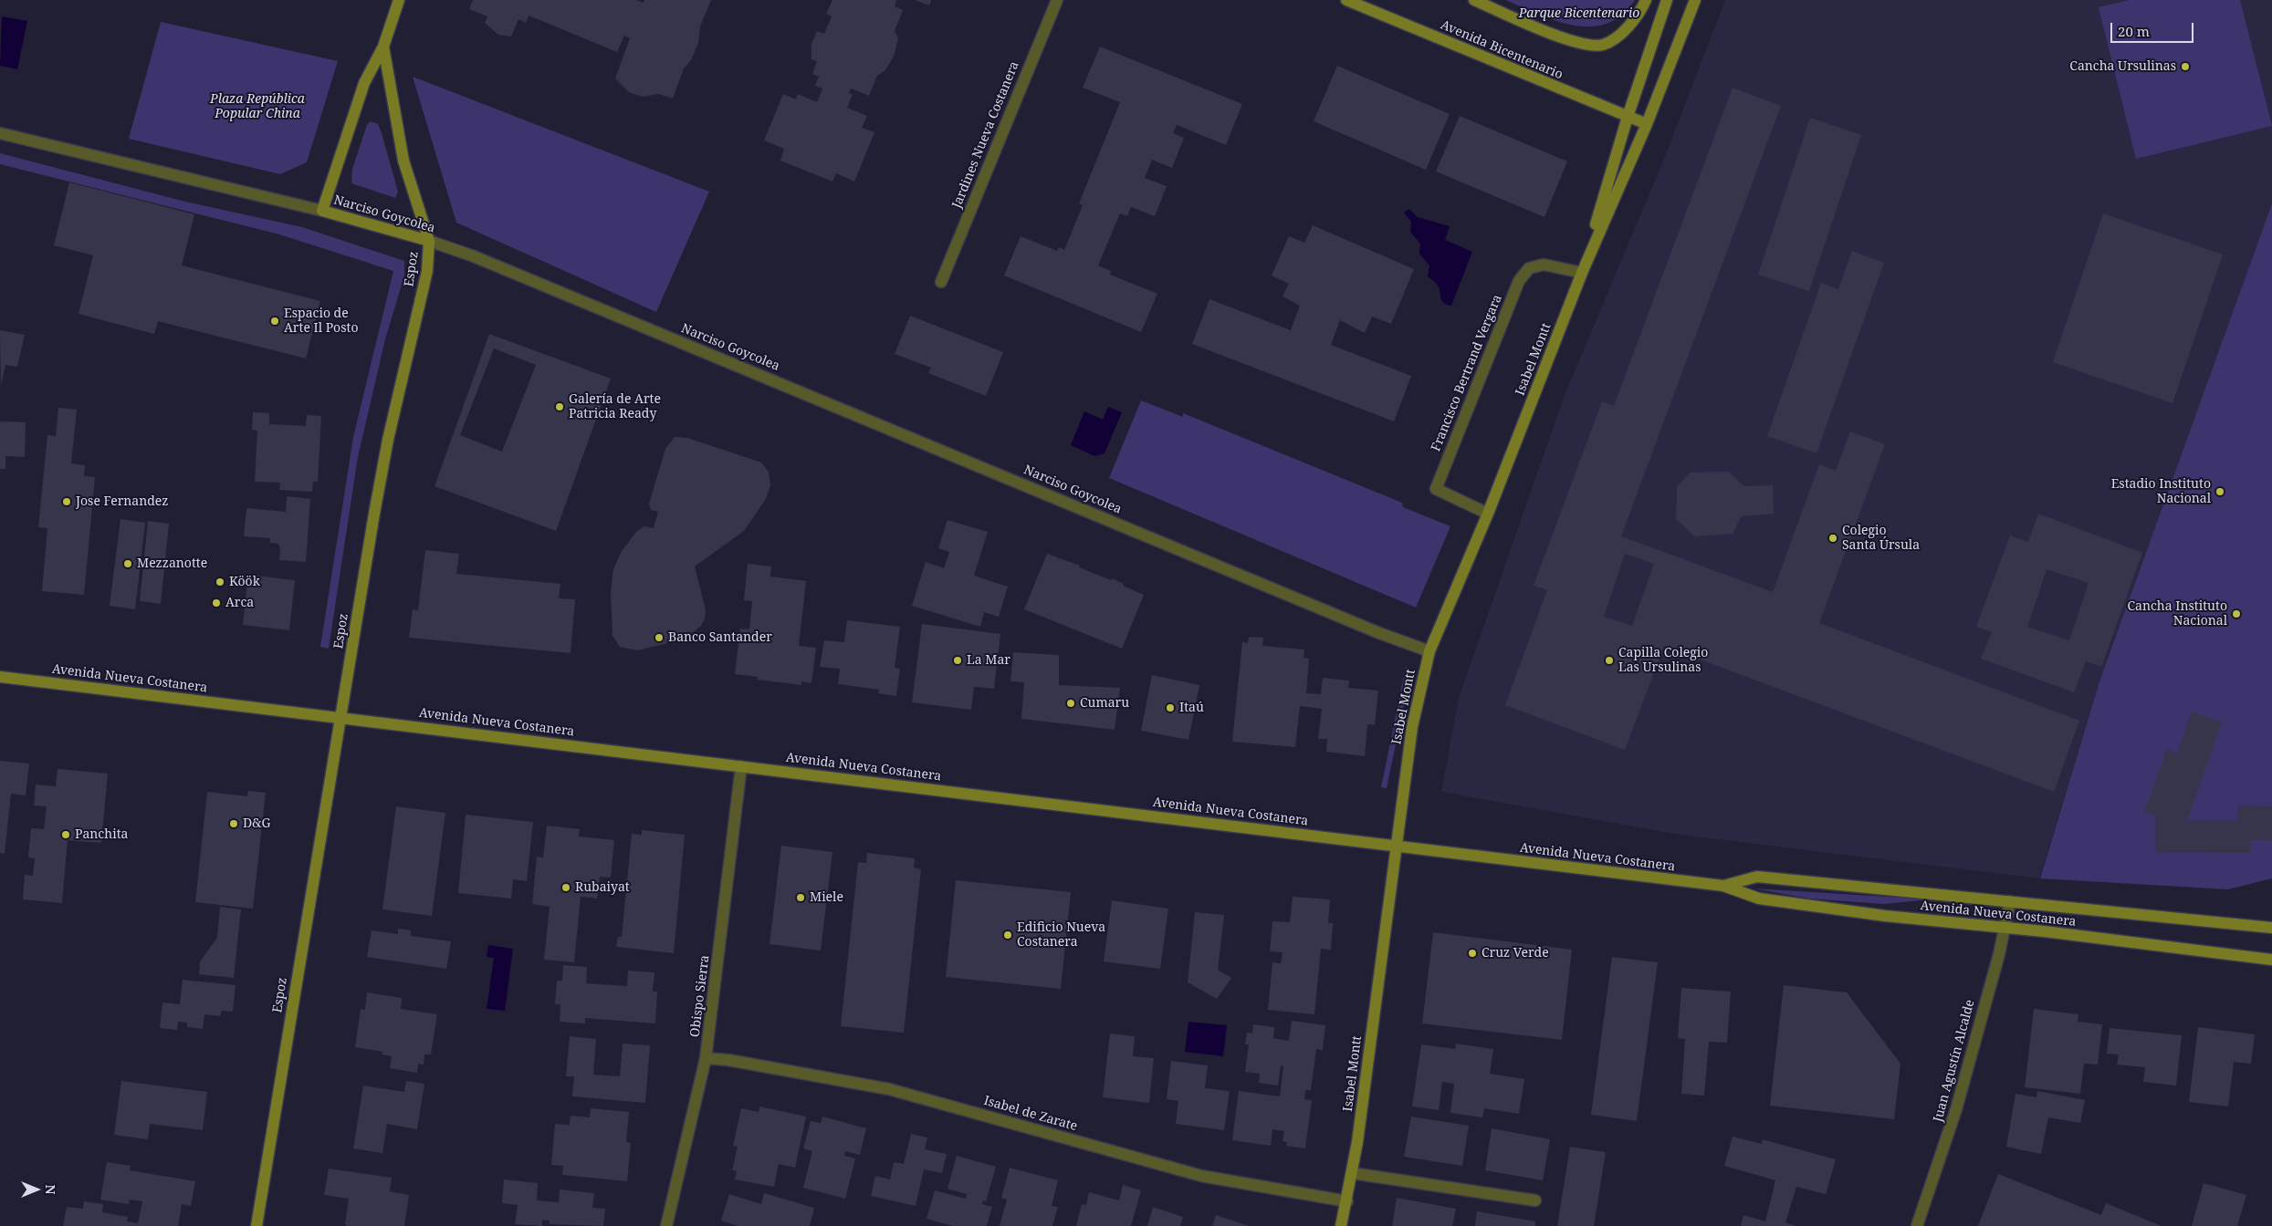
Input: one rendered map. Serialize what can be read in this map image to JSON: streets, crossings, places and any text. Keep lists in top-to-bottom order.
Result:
{
  "streets": {
    "main road": [
      "Avenida Bicentenario",
      "Narciso Goycolea",
      "Espoz",
      "Isabel Montt",
      "Avenida Nueva Costanera"
    ],
    "street": [
      "Jardines Nueva Costanera",
      "Francisco Bertrand Vergara",
      "Obispo Sierra",
      "Juan Agustín Alcalde",
      "Isabel de Zarate"
    ]
  },
  "crossings": [
    ["Avenida Bicentenario", "Isabel Montt"],
    ["Narciso Goycolea", "Espoz"],
    ["Narciso Goycolea", "Isabel Montt"],
    ["Espoz", "Avenida Nueva Costanera"],
    ["Isabel Montt", "Francisco Bertrand Vergara"],
    ["Isabel Montt", "Avenida Nueva Costanera"],
    ["Isabel Montt", "Isabel de Zarate"],
    ["Avenida Nueva Costanera", "Obispo Sierra"],
    ["Avenida Nueva Costanera", "Juan Agustín Alcalde"],
    ["Obispo Sierra", "Isabel de Zarate"]
  ],
  "parks": ["Parque Bicentenario", "Plaza República Popular China"],
  "places": [
    "Cancha Ursulinas",
    "Espacio de Arte Il Posto",
    "Galería de Arte Patricia Ready",
    "Estadio Instituto Nacional",
    "Jose Fernandez",
    "Colegio Santa Úrsula",
    "Mezzanotte",
    "Köök",
    "Arca",
    "Cancha Instituto Nacional",
    "Banco Santander",
    "La Mar",
    "Capilla Colegio Las Ursulinas",
    "Cumaru",
    "Itaú",
    "D&G",
    "Panchita",
    "Rubaiyat",
    "Miele",
    "Edificio Nueva Costanera",
    "Cruz Verde"
  ],
  "scale_bar": "20 m",
  "north": "right"
}
